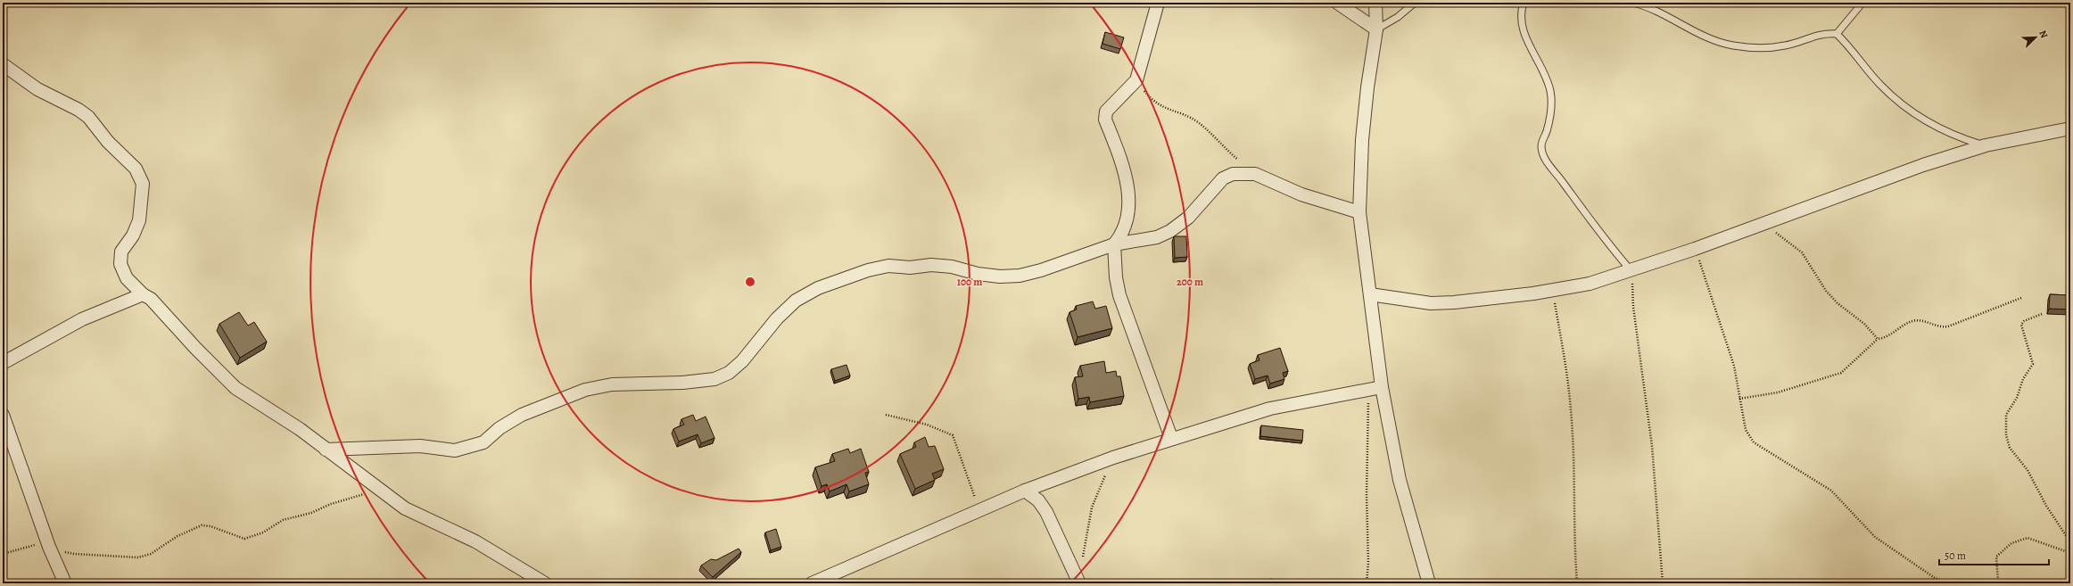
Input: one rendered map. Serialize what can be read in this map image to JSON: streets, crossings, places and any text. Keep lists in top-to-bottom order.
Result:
{
  "scale_bar": "50 m",
  "north": "top right",
  "rings": ["100 m", "200 m"]
}
